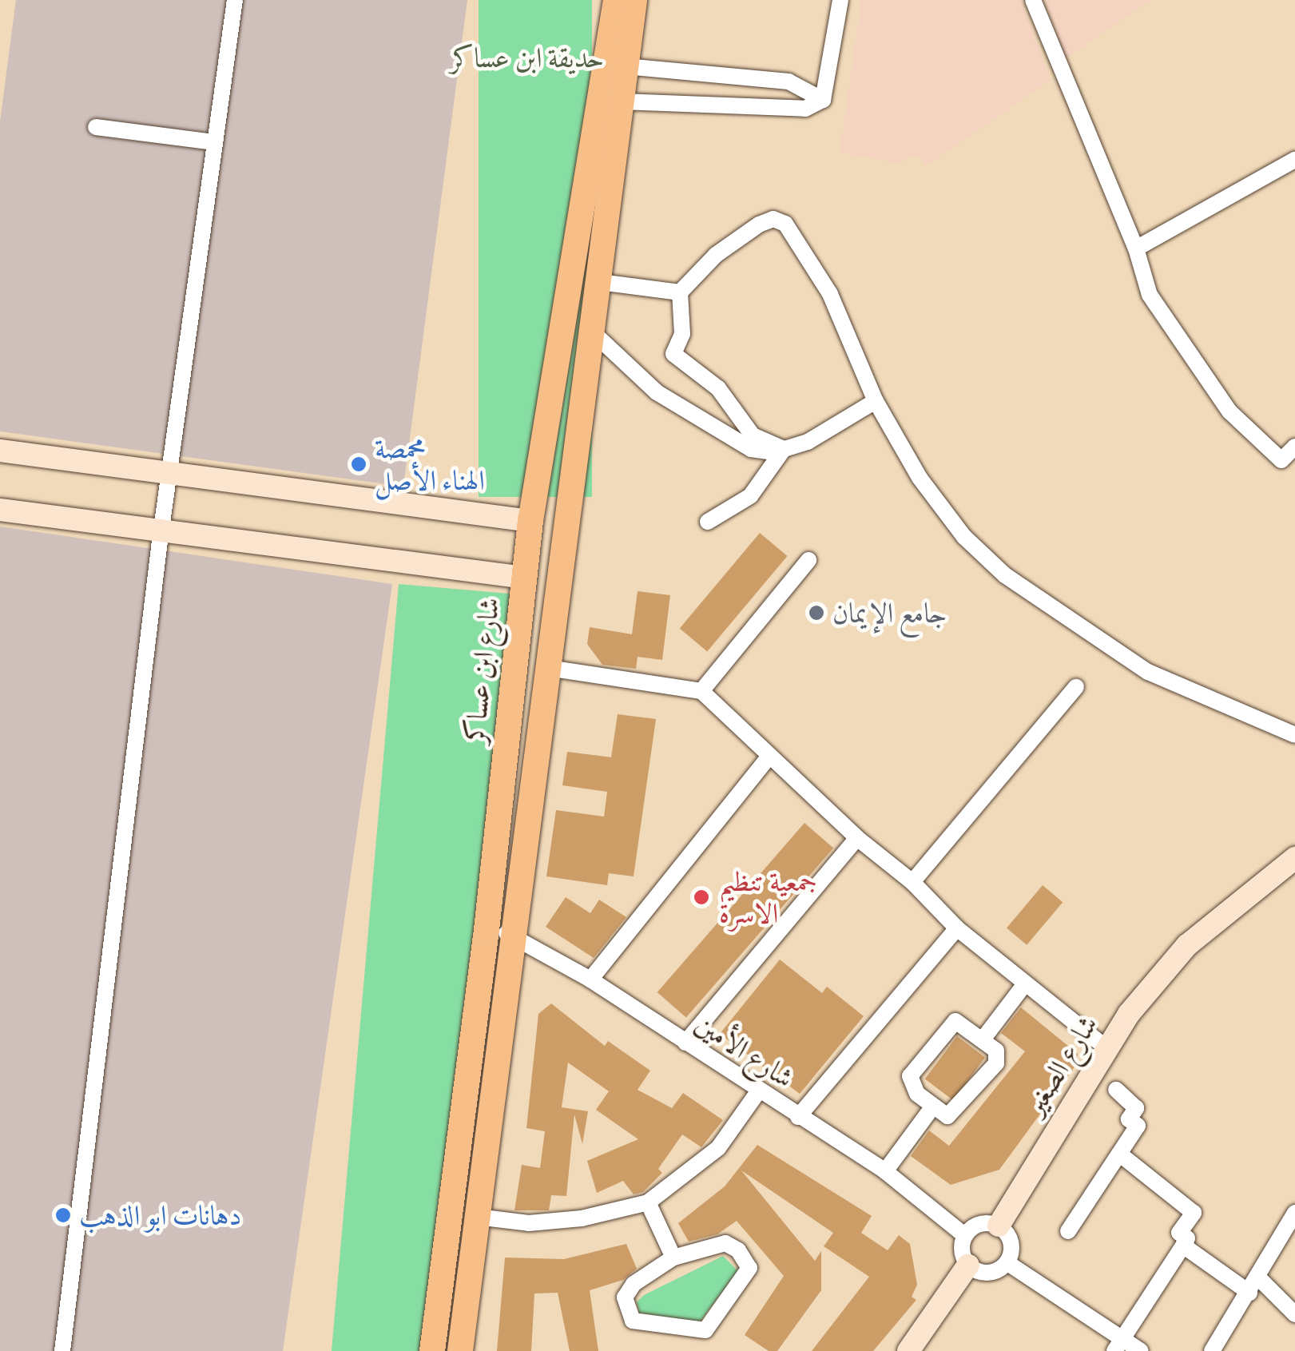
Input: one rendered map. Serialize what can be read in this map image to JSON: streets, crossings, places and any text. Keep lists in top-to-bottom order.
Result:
{
  "streets": {
    "main road": ["شارع ابن عساكر", "شارع الصغير"],
    "street": ["شارع الأمين"]
  },
  "crossings": [
    ["شارع ابن عساكر", "شارع الأمين"],
    ["شارع الأمين", "شارع الصغير"]
  ],
  "parks": ["حديقة ابن عساكر"],
  "places": [
    "محمصة الهناء الأصل",
    "جامع الإيمان",
    "جمعية تنظيم الاسرة",
    "دهانات ابو الذهب"
  ]
}
